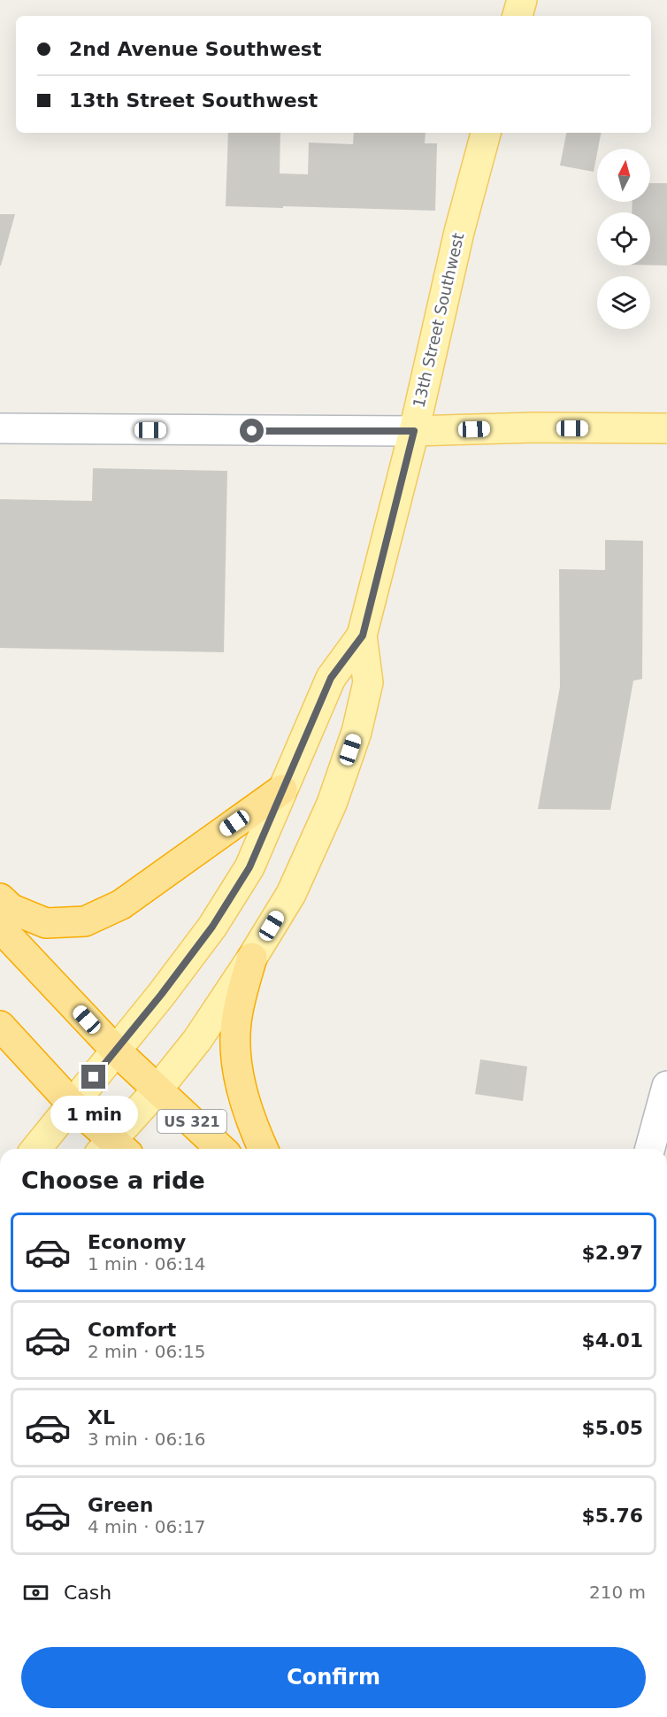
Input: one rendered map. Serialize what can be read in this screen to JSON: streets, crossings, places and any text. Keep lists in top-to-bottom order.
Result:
{
  "streets": {
    "highway": ["US 321"],
    "main road": ["13th Street Southwest"]
  },
  "crossings": [
    ["13th Street Southwest", "US 321"]
  ],
  "north": "top",
  "page": {
    "banner": ["2nd Avenue Southwest", "13th Street Southwest"],
    "bubble": "1 min",
    "heading": "Choose a ride",
    "list": [
      {
        "name": "Economy",
        "note": "1 min · 06:14",
        "value": "$2.97"
      },
      {
        "name": "Comfort",
        "note": "2 min · 06:15",
        "value": "$4.01"
      },
      {
        "name": "XL",
        "note": "3 min · 06:16",
        "value": "$5.05"
      },
      {
        "name": "Green",
        "note": "4 min · 06:17",
        "value": "$5.76"
      }
    ],
    "pay": ["Cash", "210 m"],
    "buttons": "Confirm"
  }
}
